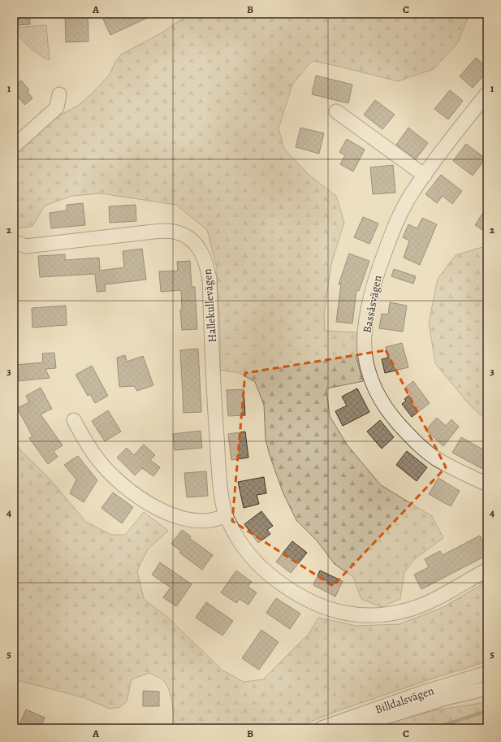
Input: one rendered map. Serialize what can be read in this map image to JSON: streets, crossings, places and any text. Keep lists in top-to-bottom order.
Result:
{
  "streets": {
    "street": ["Bassåsvägen", "Hallekullevägen", "Billdalsvägen"]
  },
  "grid": {
    "columns": ["A", "B", "C"],
    "rows": [
      "1",
      "2",
      "3",
      "4",
      "5"
    ]
  }
}
